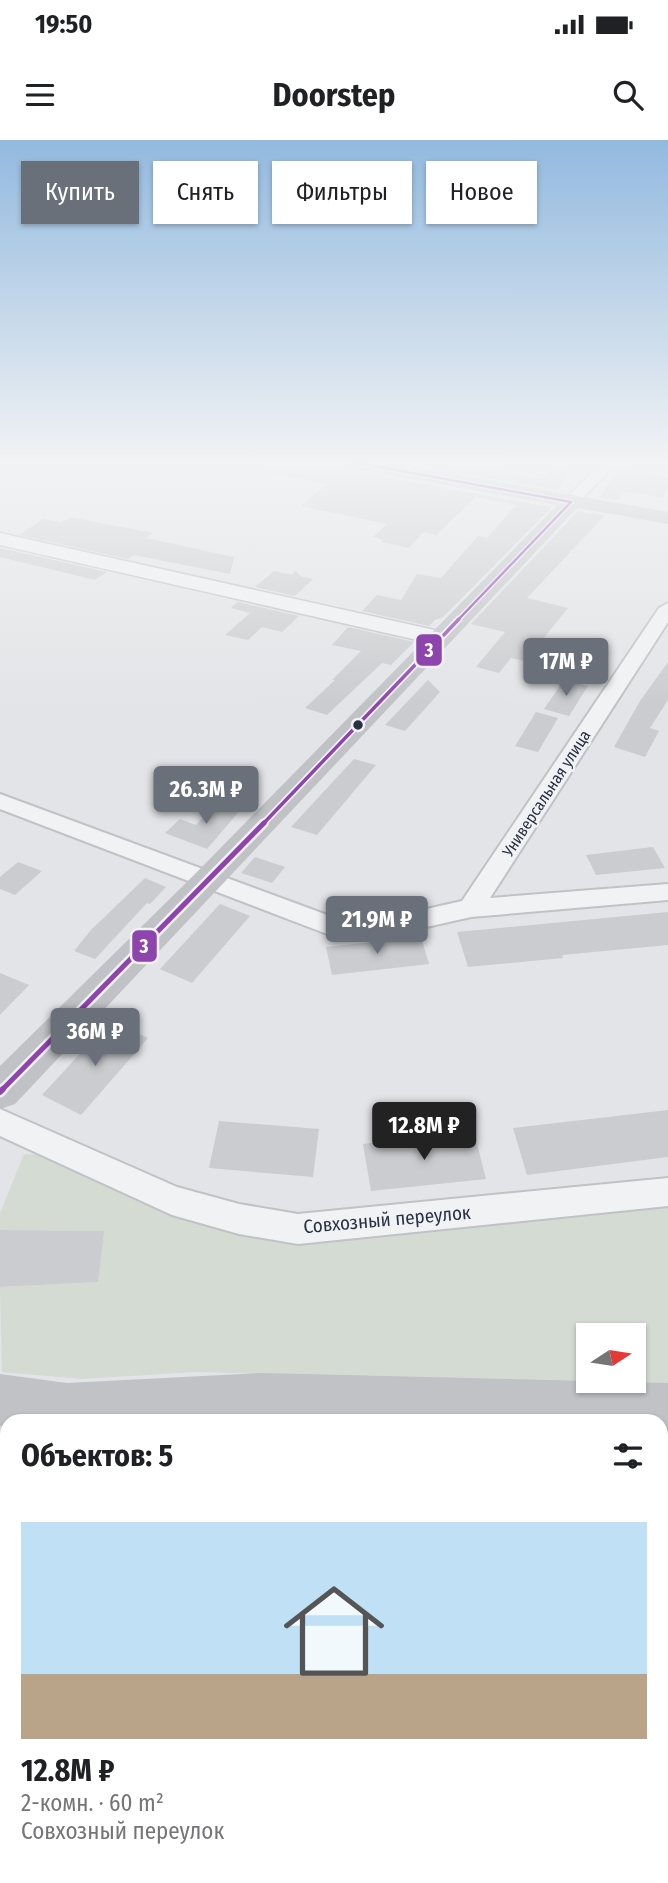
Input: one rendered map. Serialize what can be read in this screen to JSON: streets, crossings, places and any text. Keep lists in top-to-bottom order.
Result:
{
  "streets": {
    "street": ["Универсальная улица", "Совхозный переулок"]
  },
  "lines": ["transit line 3"],
  "north": "right",
  "page": {
    "status": "19:50",
    "header": "Doorstep",
    "chip": [
      "Купить",
      "Снять",
      "Фильтры",
      "Новое"
    ],
    "price": [
      "17M ₽",
      "26.3M ₽",
      "21.9M ₽",
      "36M ₽",
      "12.8M ₽"
    ],
    "heading": "Объектов: 5",
    "list": [
      {
        "name": "12.8M ₽",
        "note": "2-комн. · 60 m² · Совхозный переулок"
      }
    ]
  }
}
